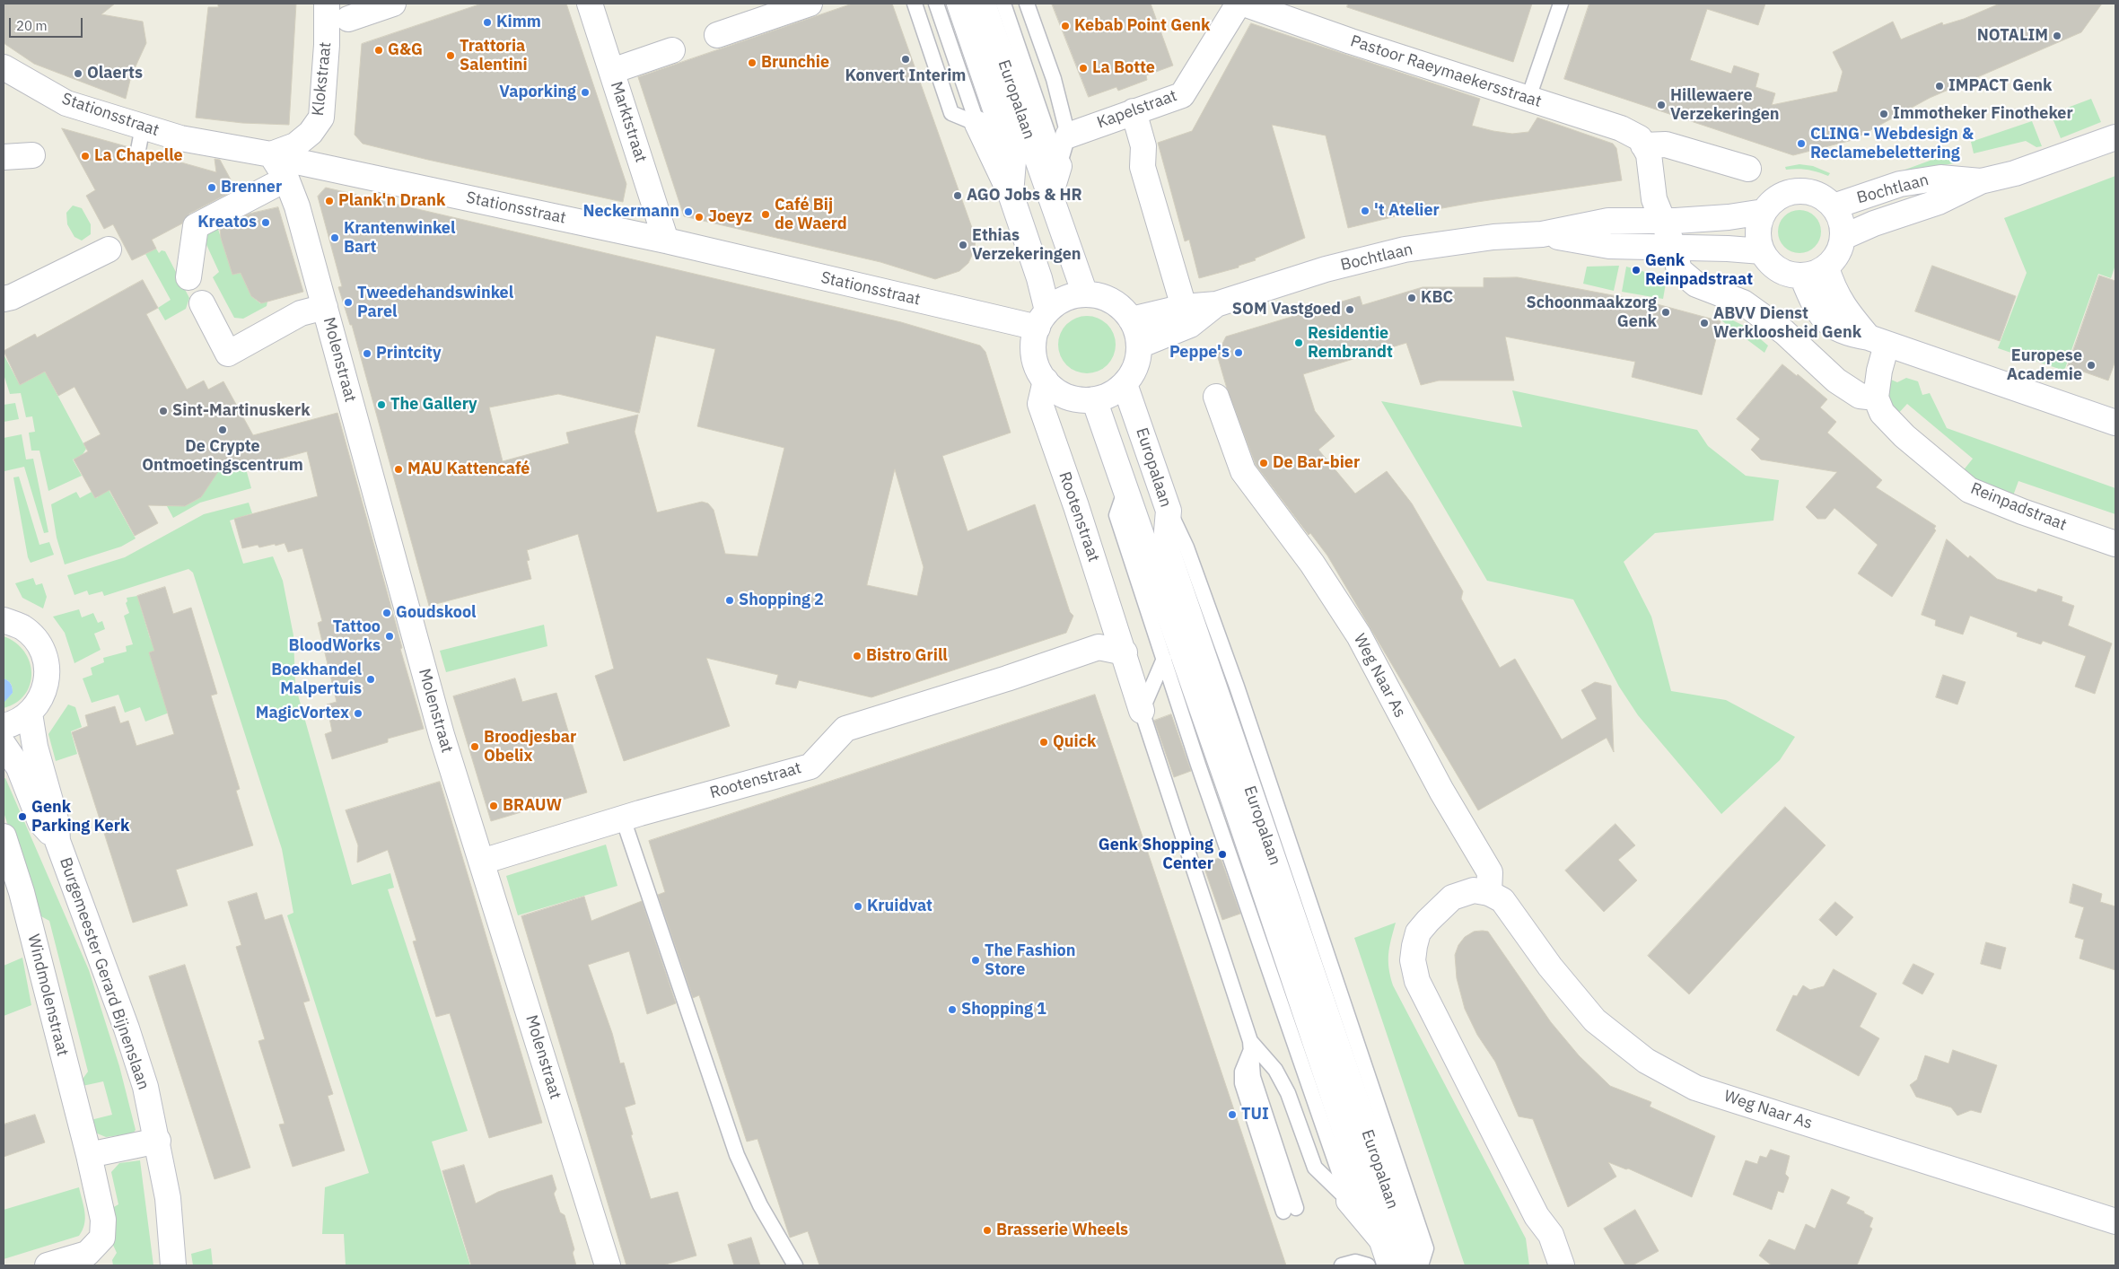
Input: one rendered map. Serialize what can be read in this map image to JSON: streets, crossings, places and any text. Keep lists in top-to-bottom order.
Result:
{
  "streets": {
    "street": [
      "Pastoor Raeymaekersstraat",
      "Klokstraat",
      "Europalaan",
      "Kapelstraat",
      "Stationsstraat",
      "Marktstraat",
      "Bochtlaan",
      "Molenstraat",
      "Reinpadstraat",
      "Rootenstraat",
      "Weg Naar As",
      "Burgemeester Gerard Bijnenslaan",
      "Windmolenstraat"
    ]
  },
  "crossings": [
    ["Klokstraat", "Stationsstraat"],
    ["Klokstraat", "Molenstraat"],
    ["Europalaan", "Stationsstraat"],
    ["Europalaan", "Bochtlaan"],
    ["Europalaan", "Rootenstraat"],
    ["Stationsstraat", "Marktstraat"],
    ["Stationsstraat", "Bochtlaan"],
    ["Stationsstraat", "Molenstraat"],
    ["Stationsstraat", "Rootenstraat"],
    ["Bochtlaan", "Rootenstraat"],
    ["Molenstraat", "Rootenstraat"]
  ],
  "places": [
    "Kimm",
    "Kebab Point Genk",
    "NOTALIM",
    "G&G",
    "Trattoria Salentini",
    "Konvert Interim",
    "Brunchie",
    "La Botte",
    "Olaerts",
    "IMPACT Genk",
    "Vaporking",
    "Hillewaere Verzekeringen",
    "Immotheker Finotheker",
    "CLING - Webdesign & Reclamebelettering",
    "La Chapelle",
    "Brenner",
    "AGO Jobs & HR",
    "Plank'n Drank",
    "'t Atelier",
    "Neckermann",
    "Café Bij de Waerd",
    "Joeyz",
    "Kreatos",
    "Krantenwinkel Bart",
    "Ethias Verzekeringen",
    "Genk Reinpadstraat",
    "KBC",
    "Tweedehandswinkel Parel",
    "SOM Vastgoed",
    "Schoonmaakzorg Genk",
    "ABVV Dienst Werkloosheid Genk",
    "Residentie Rembrandt",
    "Peppe's",
    "Printcity",
    "Europese Academie",
    "The Gallery",
    "Sint-Martinuskerk",
    "De Crypte Ontmoetingscentrum",
    "De Bar-bier",
    "MAU Kattencafé",
    "Shopping 2",
    "Goudskool",
    "Tattoo BloodWorks",
    "Bistro Grill",
    "Boekhandel Malpertuis",
    "MagicVortex",
    "Quick",
    "Broodjesbar Obelix",
    "BRAUW",
    "Genk Parking Kerk",
    "Genk Shopping Center",
    "Kruidvat",
    "The Fashion Store",
    "Shopping 1",
    "TUI",
    "Brasserie Wheels"
  ],
  "scale_bar": "20 m"
}
